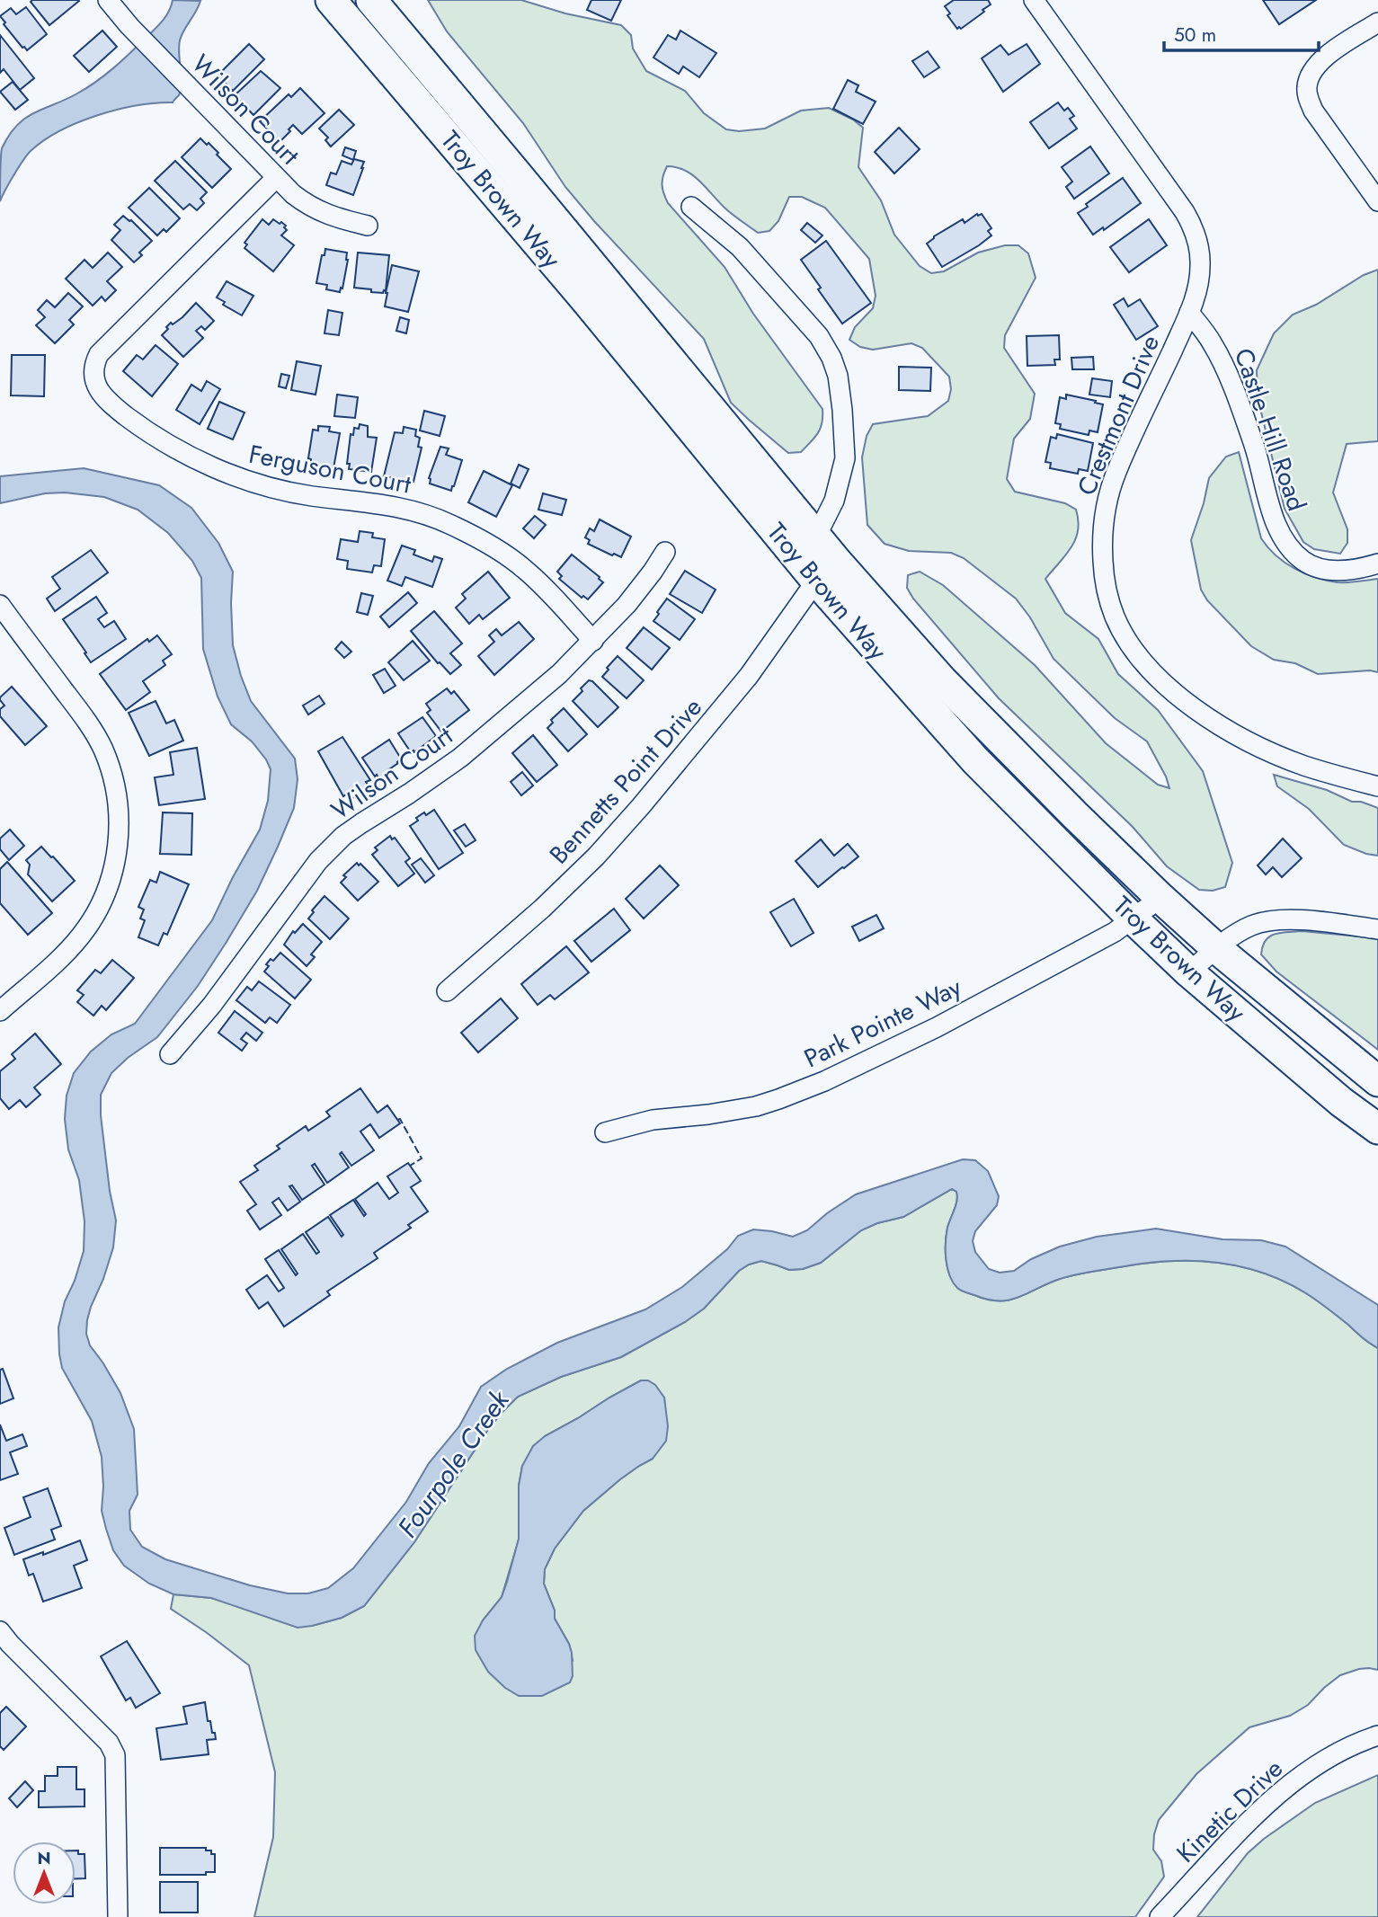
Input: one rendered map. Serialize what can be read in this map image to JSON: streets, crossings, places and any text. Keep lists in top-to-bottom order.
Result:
{
  "streets": {
    "main road": ["Troy Brown Way"],
    "street": [
      "Wilson Court",
      "Crestmont Drive",
      "Castle Hill Road",
      "Ferguson Court",
      "Bennetts Point Drive",
      "Park Pointe Way",
      "Kinetic Drive"
    ]
  },
  "crossings": [
    ["Wilson Court", "Ferguson Court"],
    ["Troy Brown Way", "Bennetts Point Drive"],
    ["Troy Brown Way", "Park Pointe Way"],
    ["Crestmont Drive", "Castle Hill Road"]
  ],
  "water": ["Fourpole Creek"],
  "scale_bar": "50 m",
  "north": "top"
}
